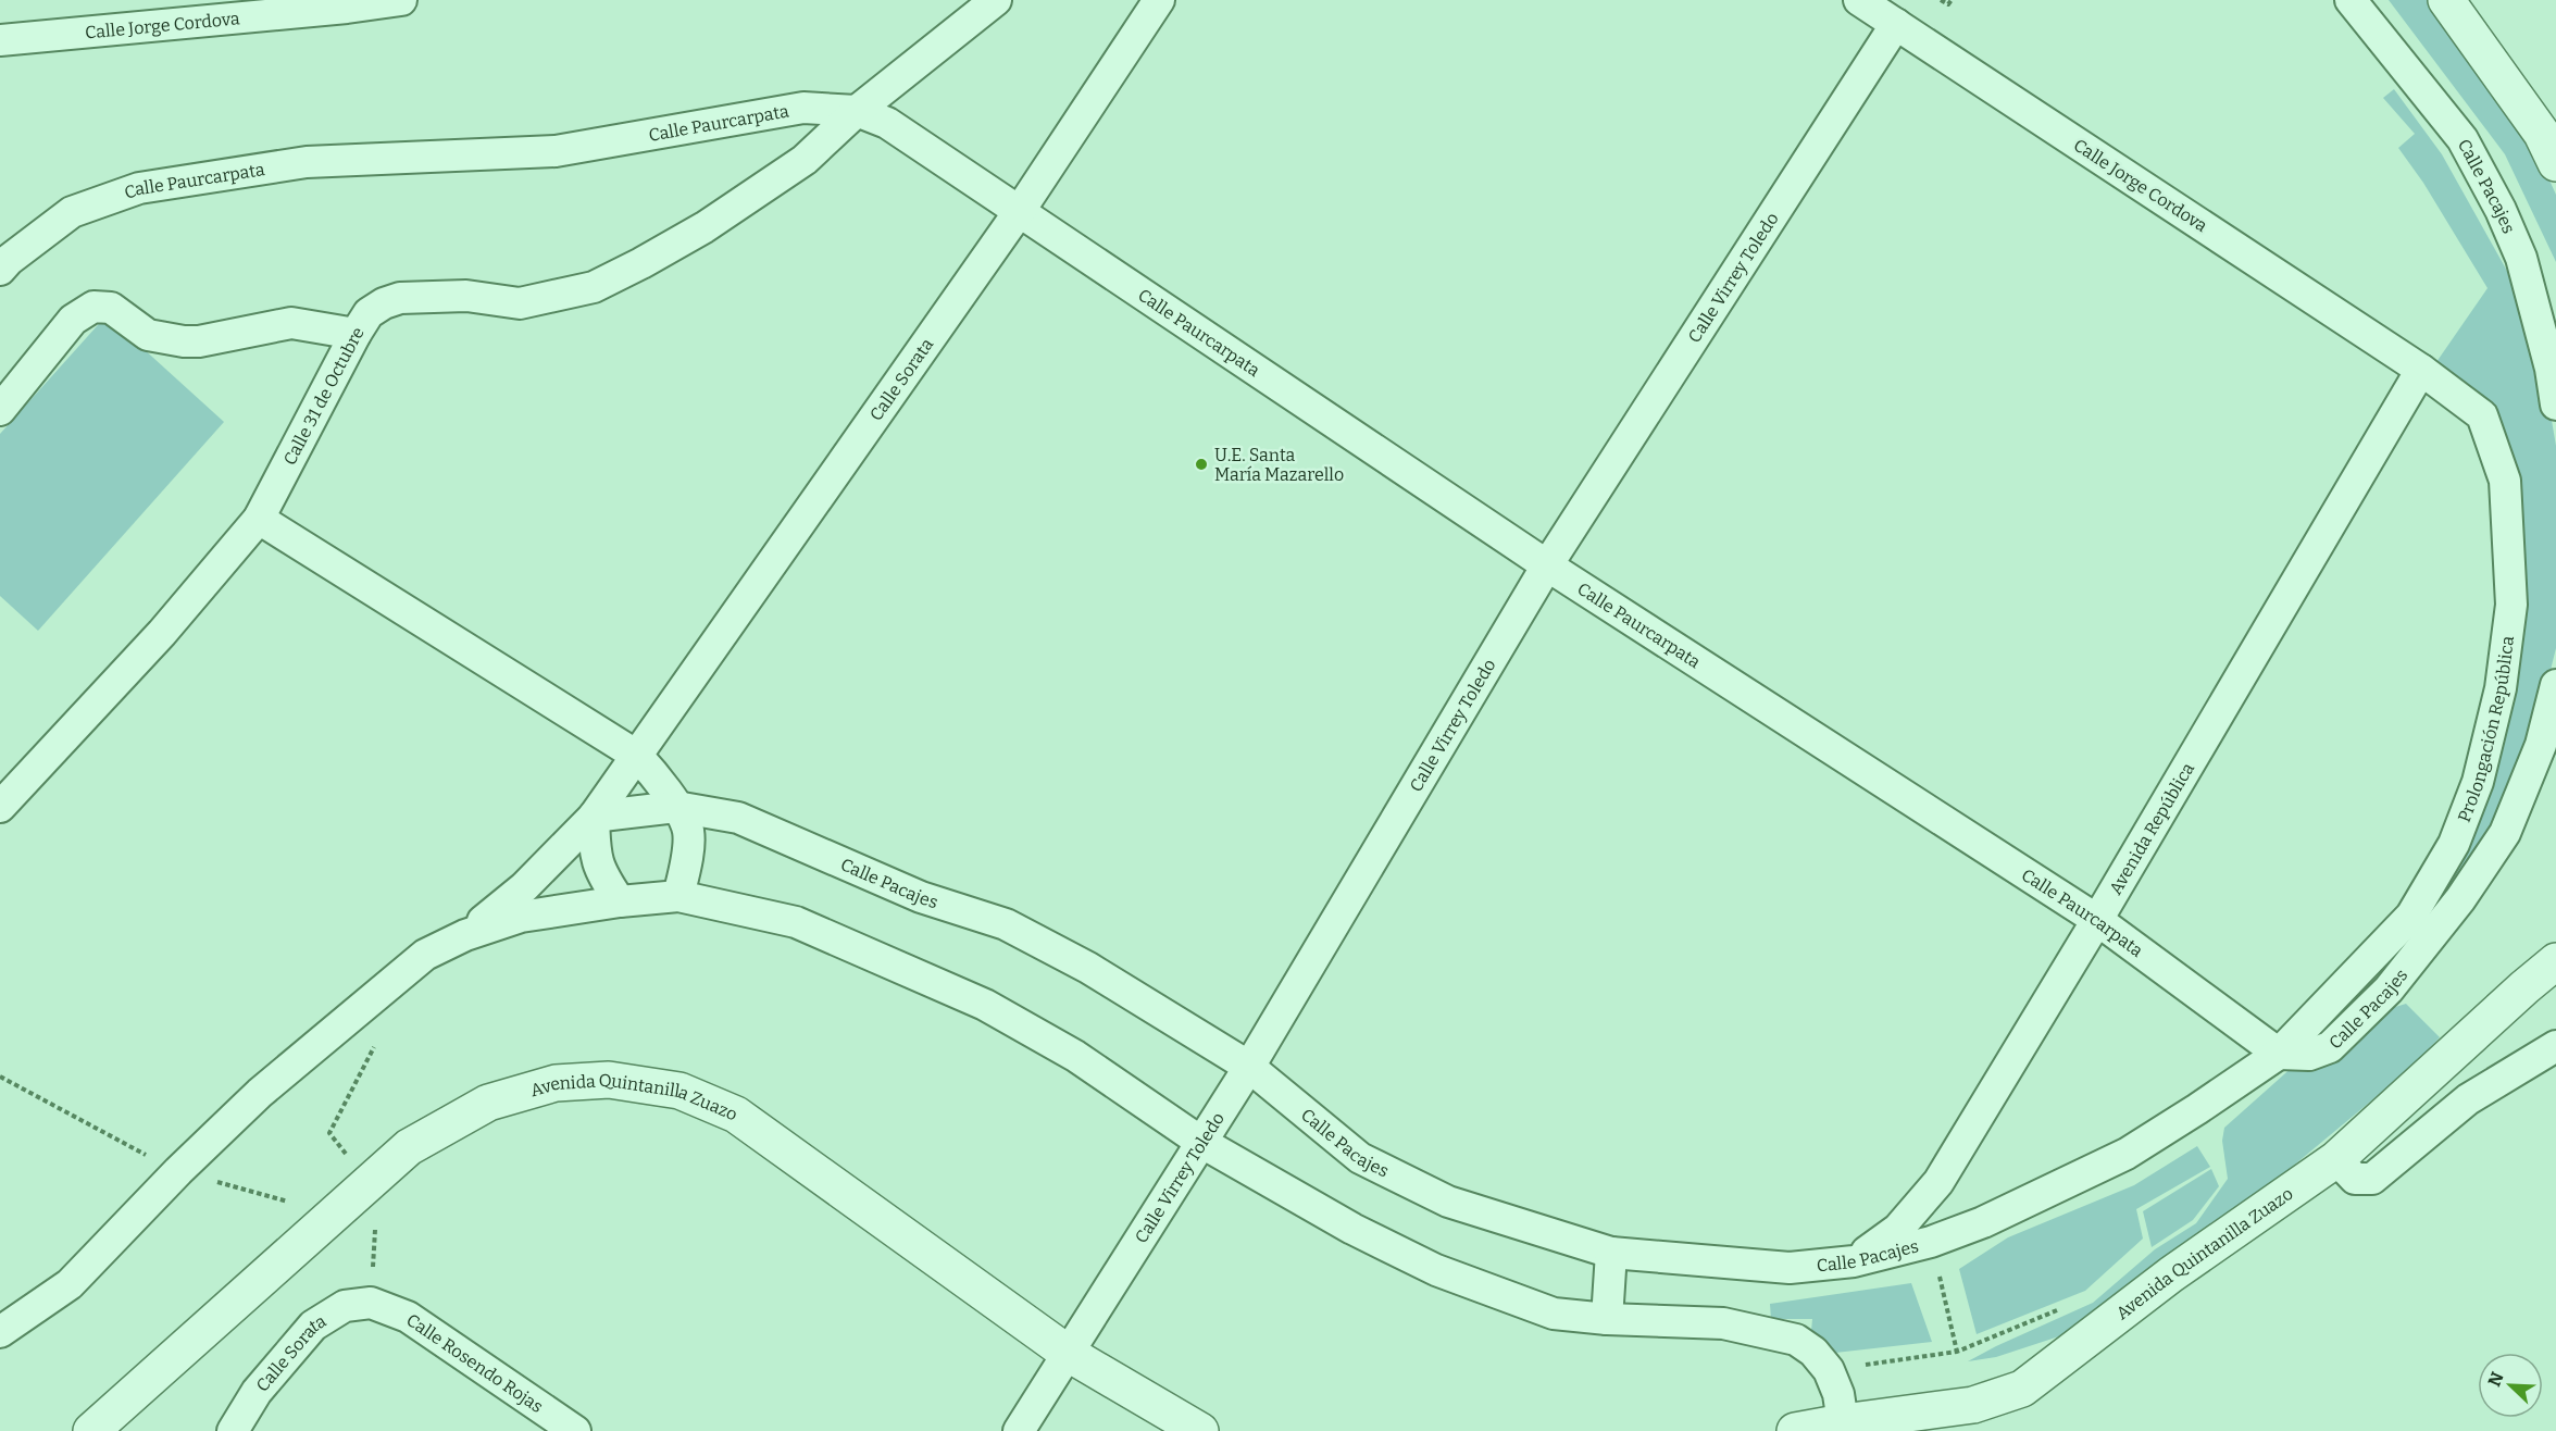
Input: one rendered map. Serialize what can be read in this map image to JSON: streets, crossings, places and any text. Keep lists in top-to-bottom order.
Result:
{
  "streets": {
    "street": [
      "Calle Jorge Cordova",
      "Calle Paurcarpata",
      "Calle Pacajes",
      "Calle Virrey Toledo",
      "Calle Sorata",
      "Calle 31 de Octubre",
      "Prolongación República",
      "Avenida República",
      "Avenida Quintanilla Zuazo",
      "Calle Rosendo Rojas"
    ]
  },
  "crossings": [
    ["Calle Jorge Cordova", "Calle Virrey Toledo"],
    ["Calle Jorge Cordova", "Prolongación República"],
    ["Calle Jorge Cordova", "Avenida República"],
    ["Calle Paurcarpata", "Calle Pacajes"],
    ["Calle Paurcarpata", "Calle Virrey Toledo"],
    ["Calle Paurcarpata", "Calle Sorata"],
    ["Calle Paurcarpata", "Calle 31 de Octubre"],
    ["Calle Paurcarpata", "Prolongación República"],
    ["Calle Paurcarpata", "Avenida República"],
    ["Calle Pacajes", "Calle Virrey Toledo"],
    ["Calle Pacajes", "Calle Sorata"],
    ["Calle Pacajes", "Prolongación República"],
    ["Calle Pacajes", "Avenida República"],
    ["Calle Virrey Toledo", "Avenida Quintanilla Zuazo"],
    ["Calle Sorata", "Calle Rosendo Rojas"],
    ["Prolongación República", "Avenida República"]
  ],
  "places": ["U.E. Santa María Mazarello"],
  "north": "top left"
}
